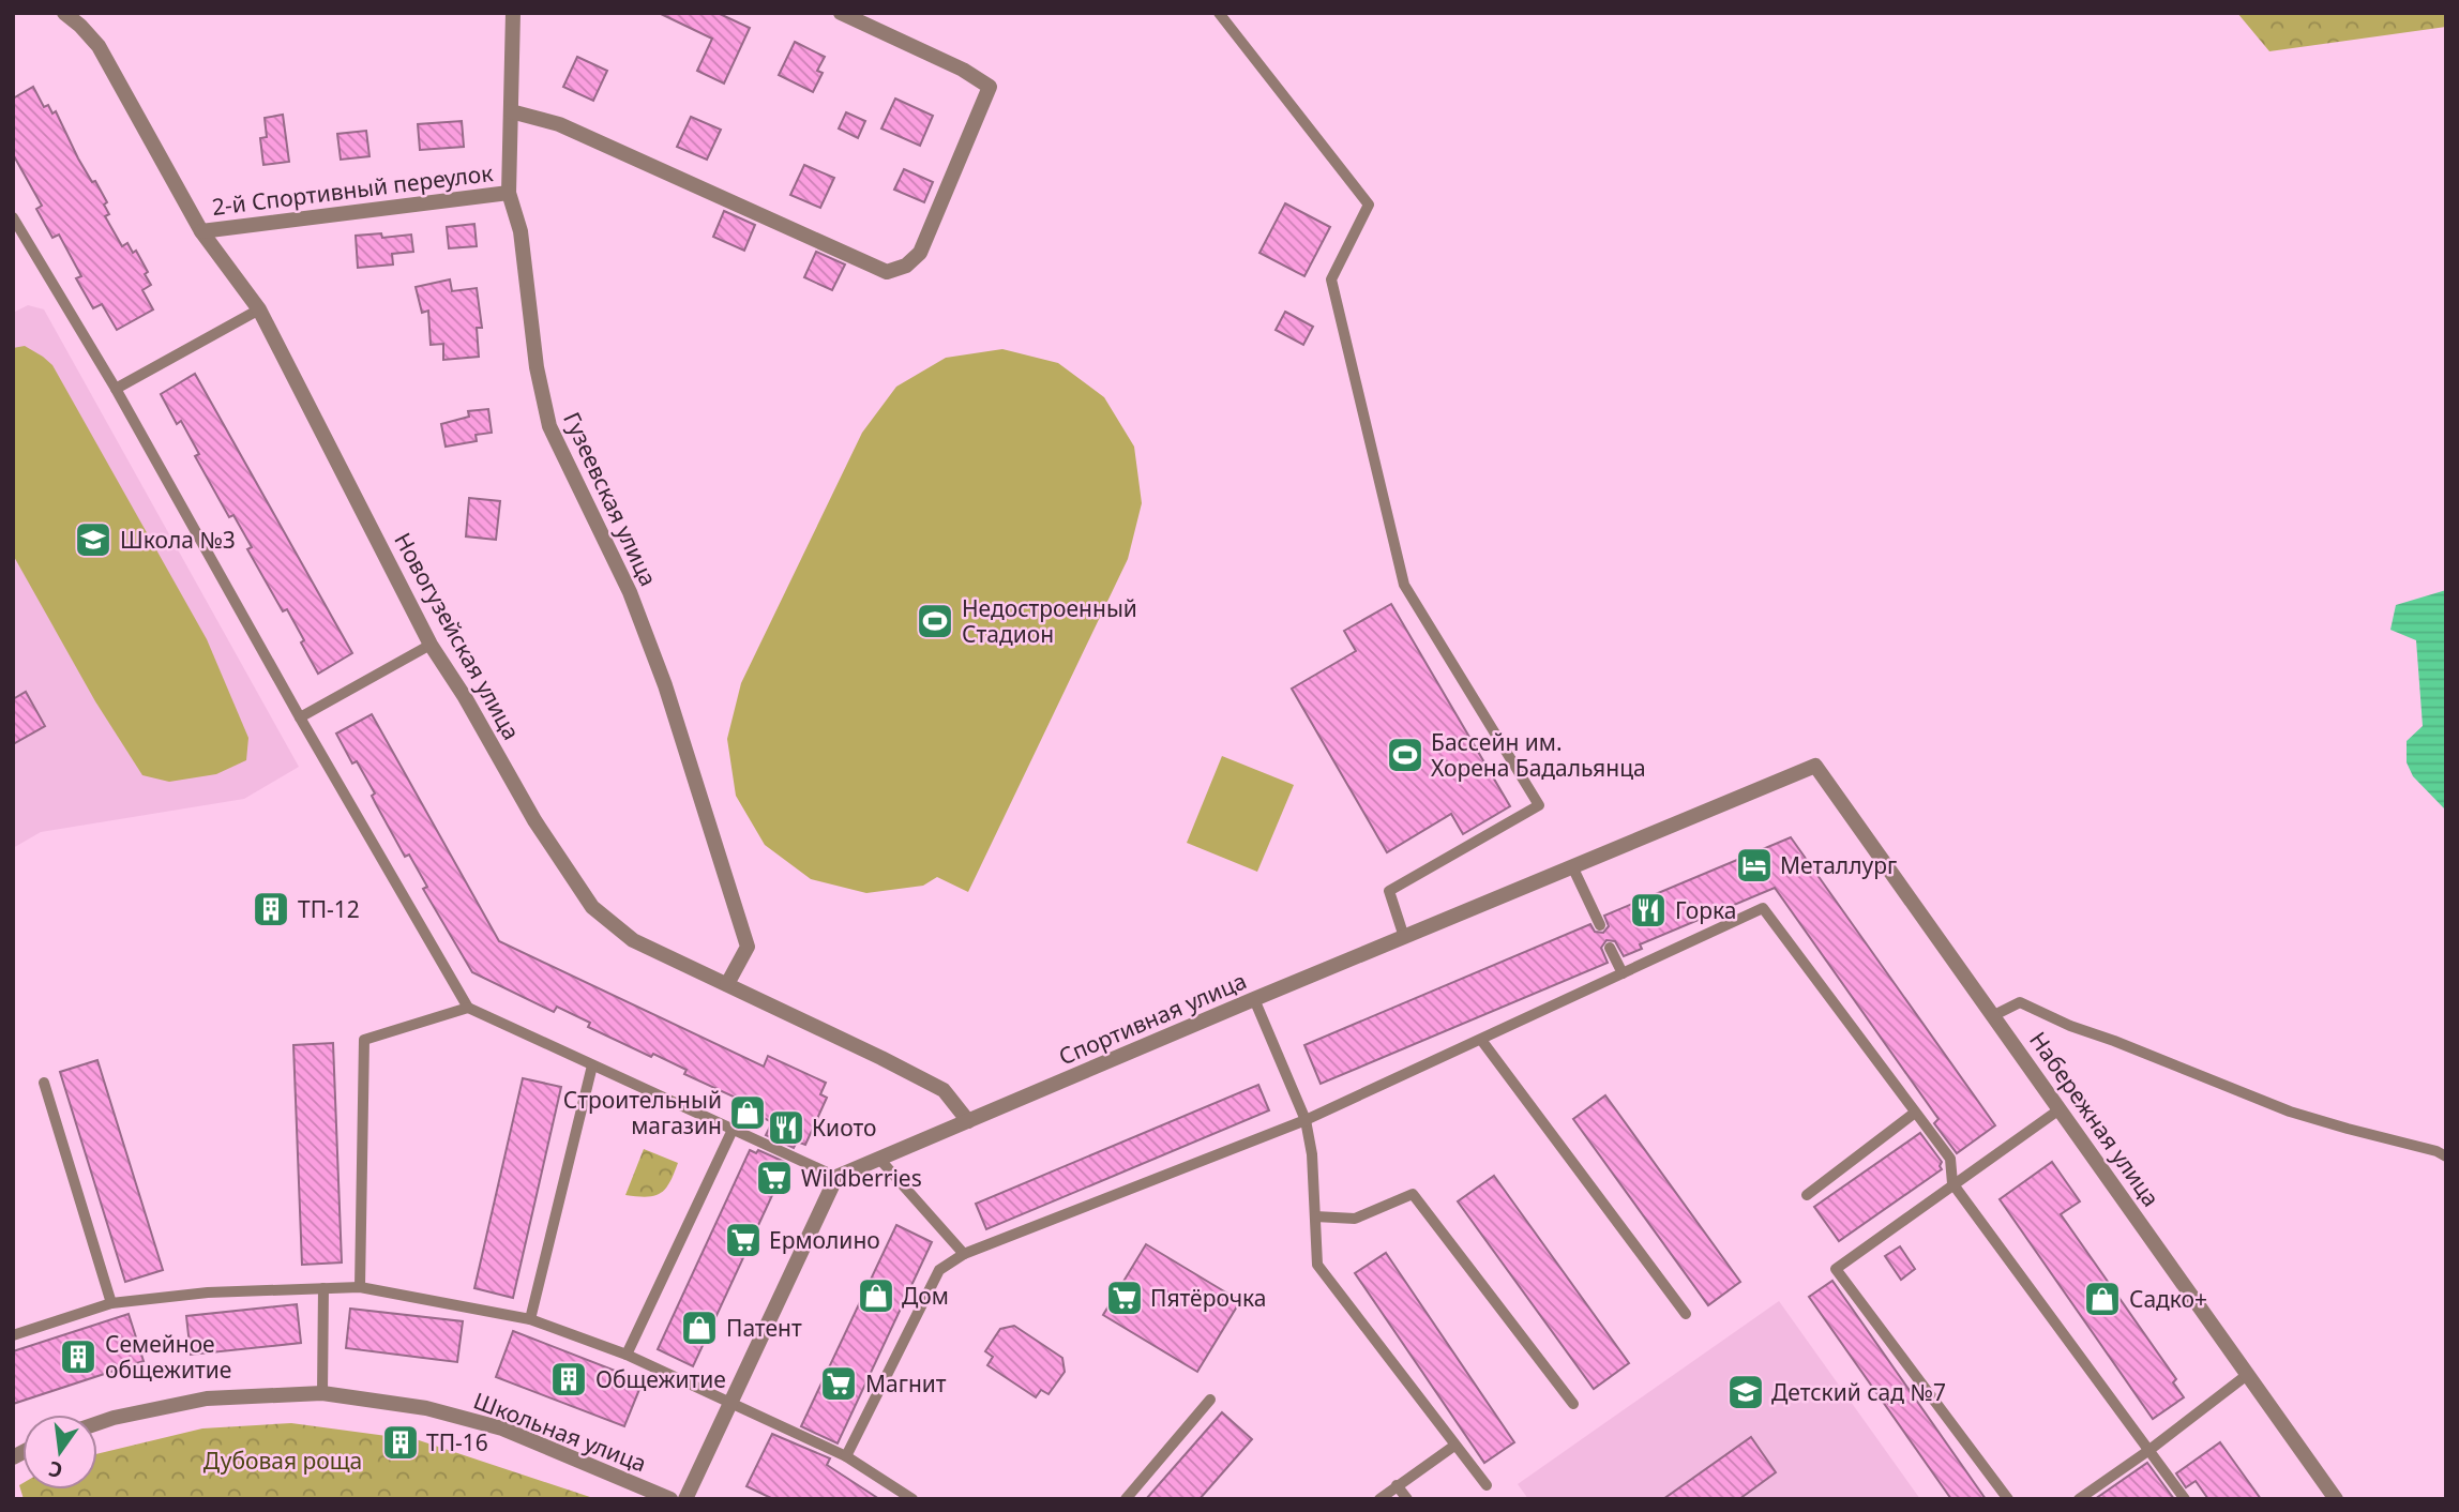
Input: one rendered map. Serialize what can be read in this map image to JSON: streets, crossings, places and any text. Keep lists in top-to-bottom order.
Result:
{
  "streets": {
    "street": [
      "2-й Спортивный переулок",
      "Гузеевская улица",
      "Новогузейская улица",
      "Спортивная улица",
      "Набережная улица",
      "Школьная улица"
    ]
  },
  "crossings": [
    ["2-й Спортивный переулок", "Гузеевская улица"],
    ["2-й Спортивный переулок", "Новогузейская улица"],
    ["Гузеевская улица", "Новогузейская улица"],
    ["Новогузейская улица", "Спортивная улица"],
    ["Спортивная улица", "Набережная улица"]
  ],
  "parks": ["Дубовая роща"],
  "places": {
    "school or university": ["Школа №3", "Детский сад №7"],
    "sports": ["Недостроенный Стадион", "Бассейн им. Хорена Бадальянца"],
    "hotel": ["Металлург"],
    "building": [
      "ТП-12",
      "Семейное общежитие",
      "Общежитие",
      "ТП-16"
    ],
    "restaurant": ["Горка", "Киото"],
    "shop": [
      "Строительный магазин",
      "Дом",
      "Садко+",
      "Патент"
    ],
    "supermarket": [
      "Wildberries",
      "Ермолино",
      "Пятёрочка",
      "Магнит"
    ]
  },
  "north": "bottom"
}
